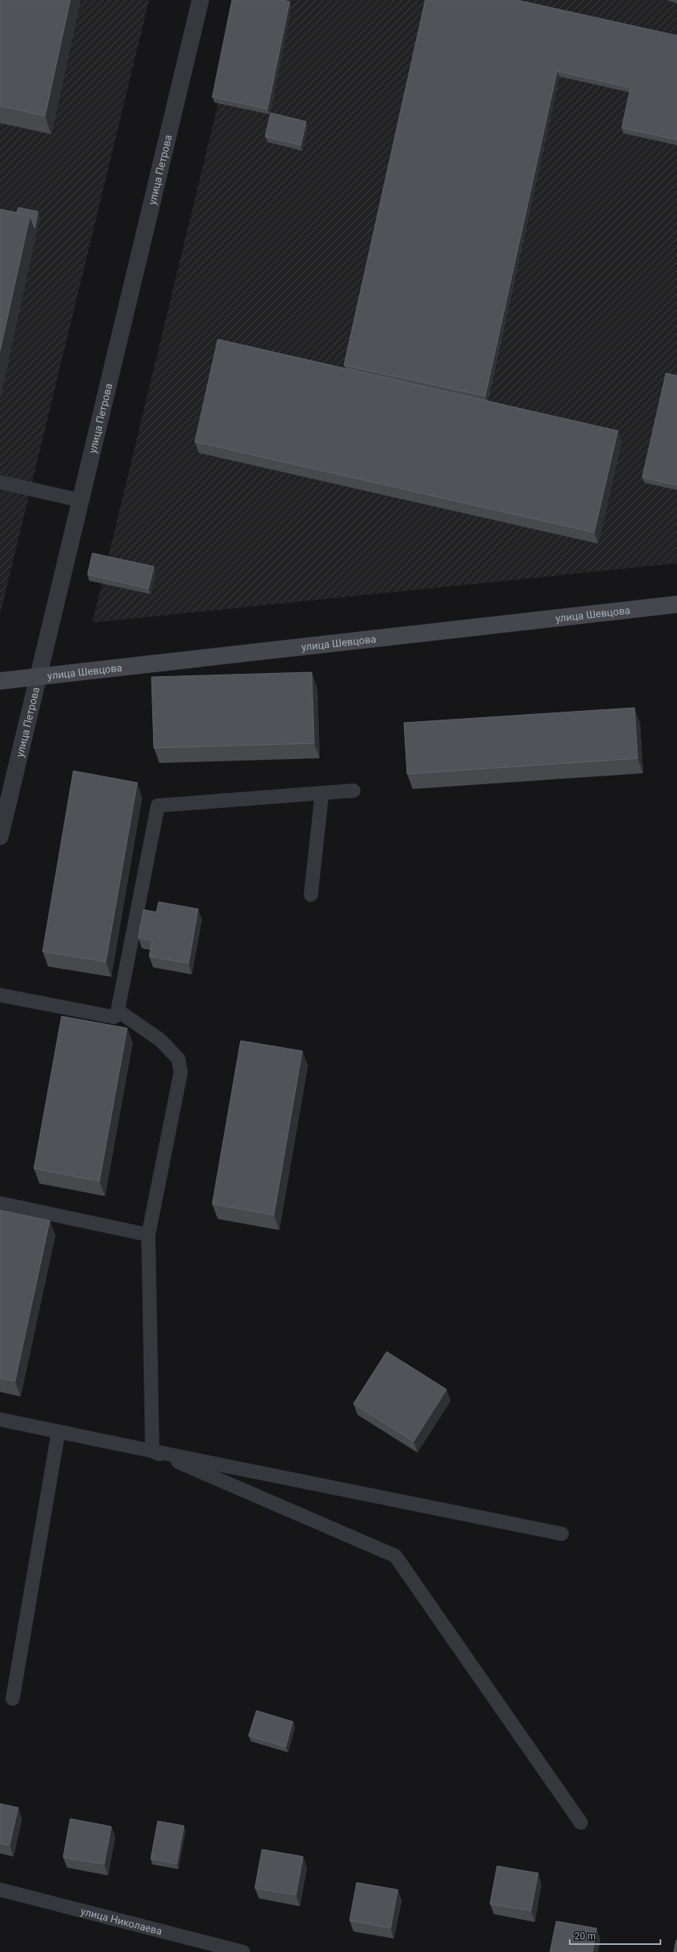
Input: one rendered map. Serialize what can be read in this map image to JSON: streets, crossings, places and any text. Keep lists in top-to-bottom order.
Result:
{
  "streets": {
    "main road": ["улица Шевцова"],
    "street": ["улица Петрова"],
    "lane": ["улица Николаева"]
  },
  "crossings": [
    ["улица Петрова", "улица Шевцова"]
  ],
  "scale_bar": "20 m"
}
